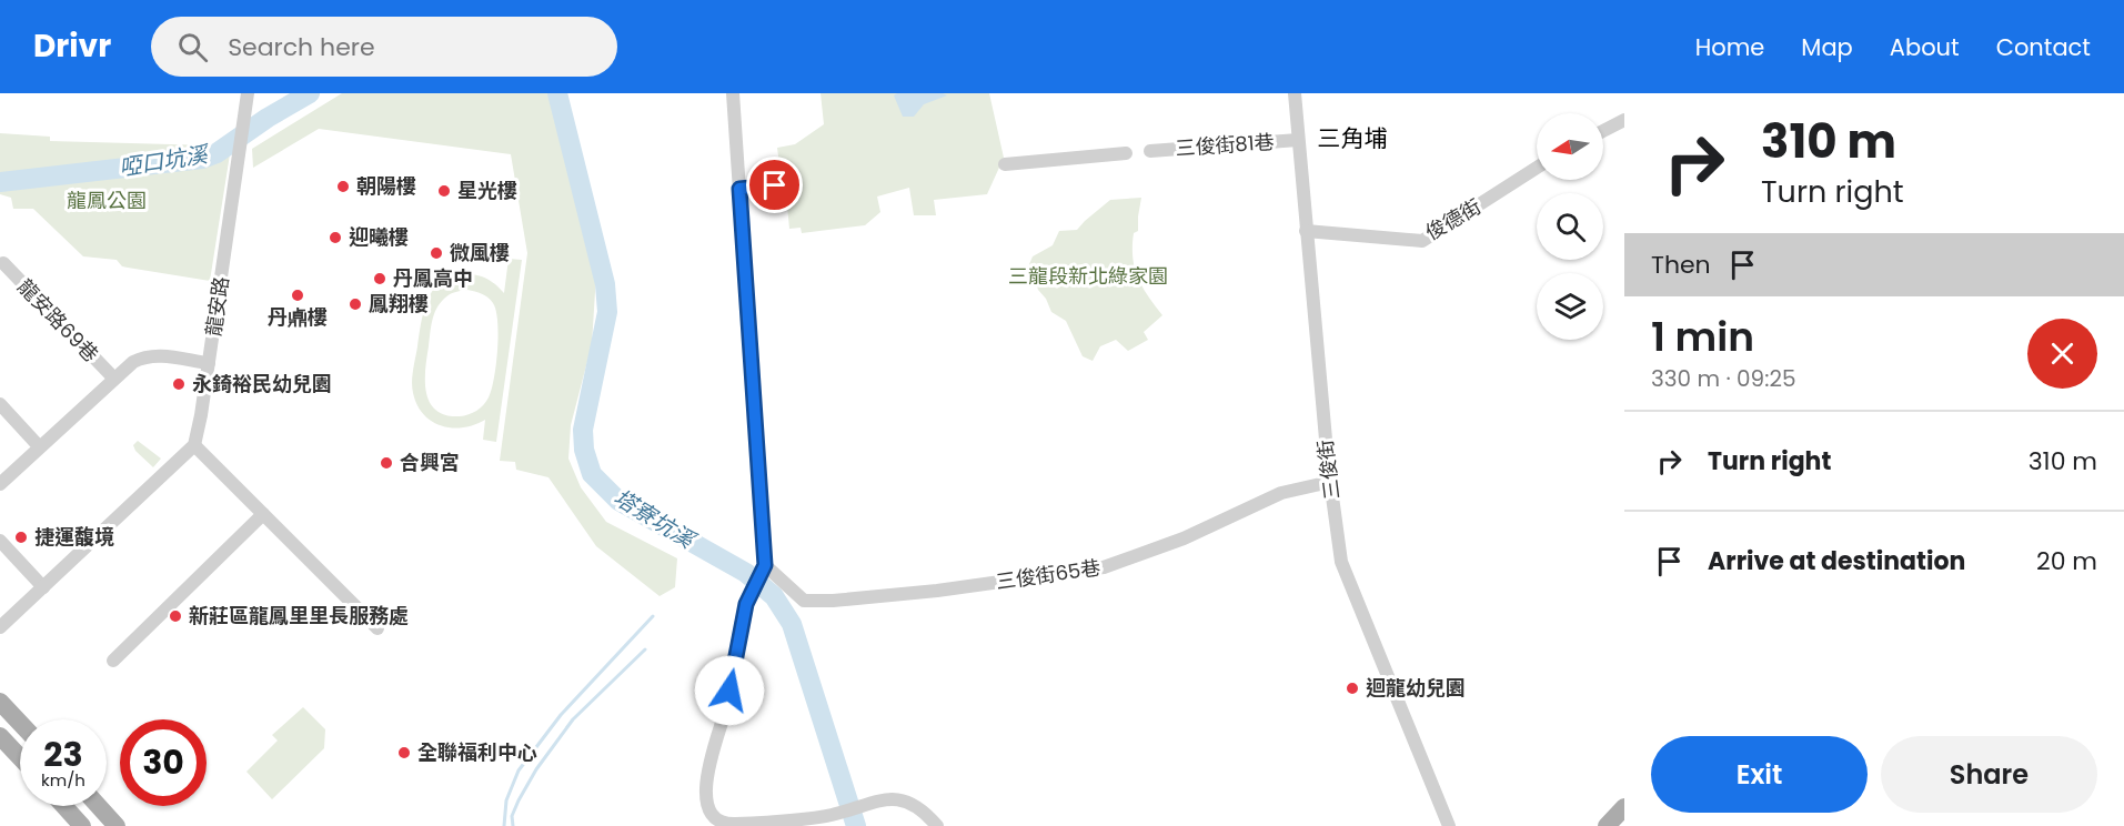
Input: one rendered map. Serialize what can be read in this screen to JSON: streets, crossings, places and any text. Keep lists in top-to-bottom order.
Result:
{
  "streets": {
    "street": [
      "三俊街81巷",
      "俊德街",
      "龍安路",
      "龍安路69巷",
      "三俊街",
      "三俊街65巷"
    ]
  },
  "crossings": [
    ["三俊街81巷", "三俊街"],
    ["俊德街", "三俊街"],
    ["龍安路", "龍安路69巷"],
    ["三俊街", "三俊街65巷"]
  ],
  "districts": ["三角埔"],
  "water": ["啞口坑溪", "塔寮坑溪"],
  "parks": ["龍鳳公園", "三龍段新北綠家園"],
  "places": [
    "朝陽樓",
    "星光樓",
    "迎曦樓",
    "微風樓",
    "丹鳳高中",
    "丹鼑樓",
    "鳳翔樓",
    "永錡裕民幼兒園",
    "合興宮",
    "捷運馥境",
    "新莊區龍鳳里里長服務處",
    "迴龍幼兒園",
    "全聯福利中心"
  ],
  "north": "left",
  "page": {
    "header": "Drivr",
    "search": "Search here",
    "nav": [
      "Home",
      "Map",
      "About",
      "Contact"
    ],
    "turn": ["310 m", "Turn right"],
    "then": "Then",
    "heading": ["1 min", "330 m · 09:25"],
    "list": [
      {
        "name": "Turn right",
        "value": "310 m"
      },
      {
        "name": "Arrive at destination",
        "value": "20 m"
      }
    ],
    "speed": "23 km/h",
    "limit": "30",
    "buttons": ["Exit", "Share"]
  }
}
